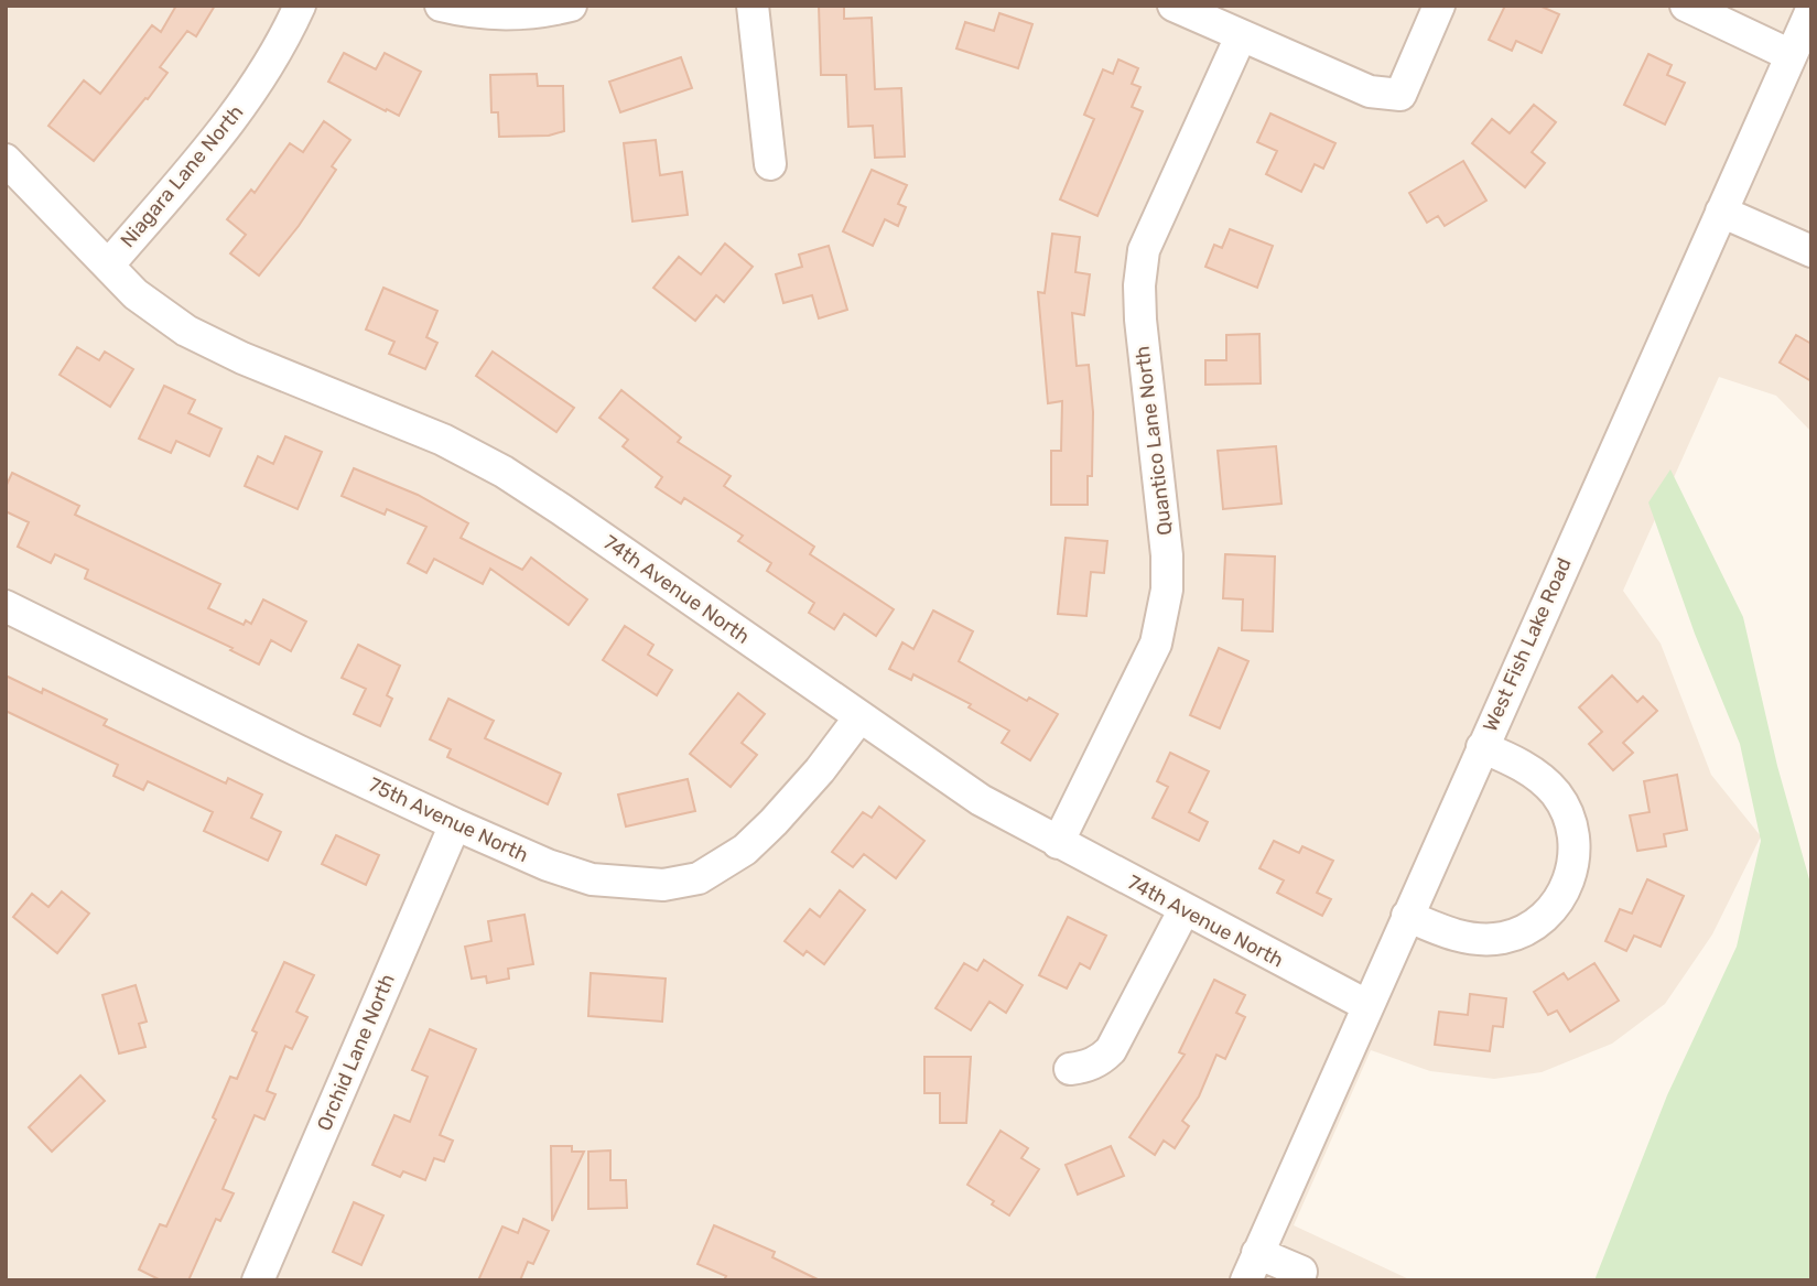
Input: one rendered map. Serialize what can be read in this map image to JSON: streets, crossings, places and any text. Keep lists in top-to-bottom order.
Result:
{
  "streets": {
    "street": [
      "Niagara Lane North",
      "Quantico Lane North",
      "74th Avenue North",
      "West Fish Lake Road",
      "75th Avenue North",
      "Orchid Lane North"
    ]
  },
  "crossings": [
    ["Niagara Lane North", "74th Avenue North"],
    ["Quantico Lane North", "74th Avenue North"],
    ["74th Avenue North", "West Fish Lake Road"],
    ["74th Avenue North", "75th Avenue North"],
    ["75th Avenue North", "Orchid Lane North"]
  ]
}
